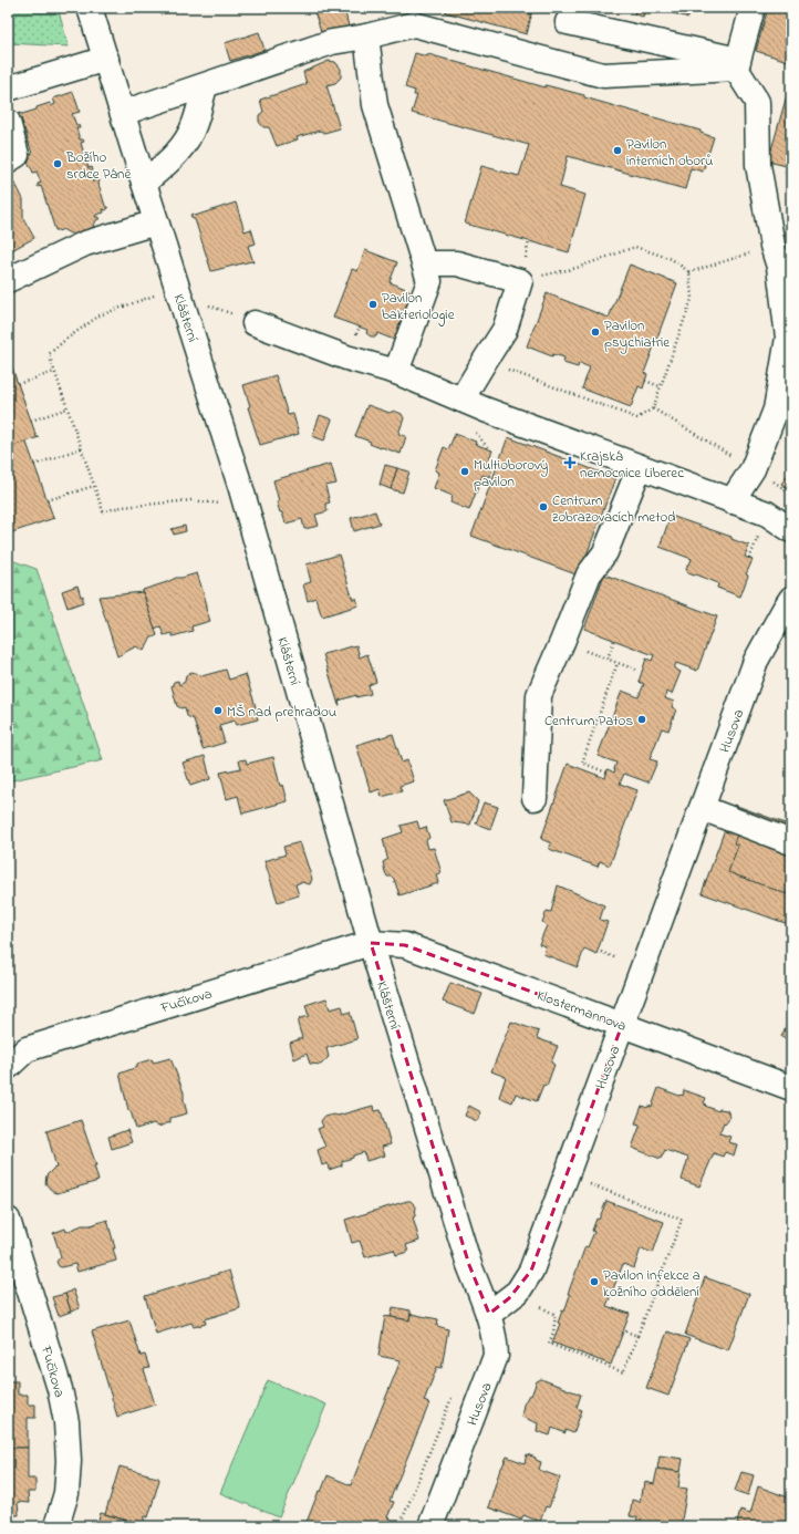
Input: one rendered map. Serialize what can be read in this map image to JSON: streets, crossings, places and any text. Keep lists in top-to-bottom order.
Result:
{
  "streets": {
    "street": [
      "Klášterní",
      "Husova",
      "Fučíkova",
      "Klostermannova"
    ]
  },
  "crossings": [
    ["Klášterní", "Husova"],
    ["Klášterní", "Fučíkova"],
    ["Klášterní", "Klostermannova"],
    ["Husova", "Klostermannova"],
    ["Fučíkova", "Klostermannova"]
  ],
  "places": {
    "other": [
      "Pavilon interních oborů",
      "Božího srdce Páně",
      "Pavilon bakteriologie",
      "Pavilon psychiatrie",
      "Multioborový pavilon",
      "Centrum zobrazovacích metod",
      "MŠ nad prehradou",
      "Centrum Patos",
      "Pavilon infekce a kožního oddělení"
    ],
    "health": ["Krajská nemocnice Liberec"]
  }
}
